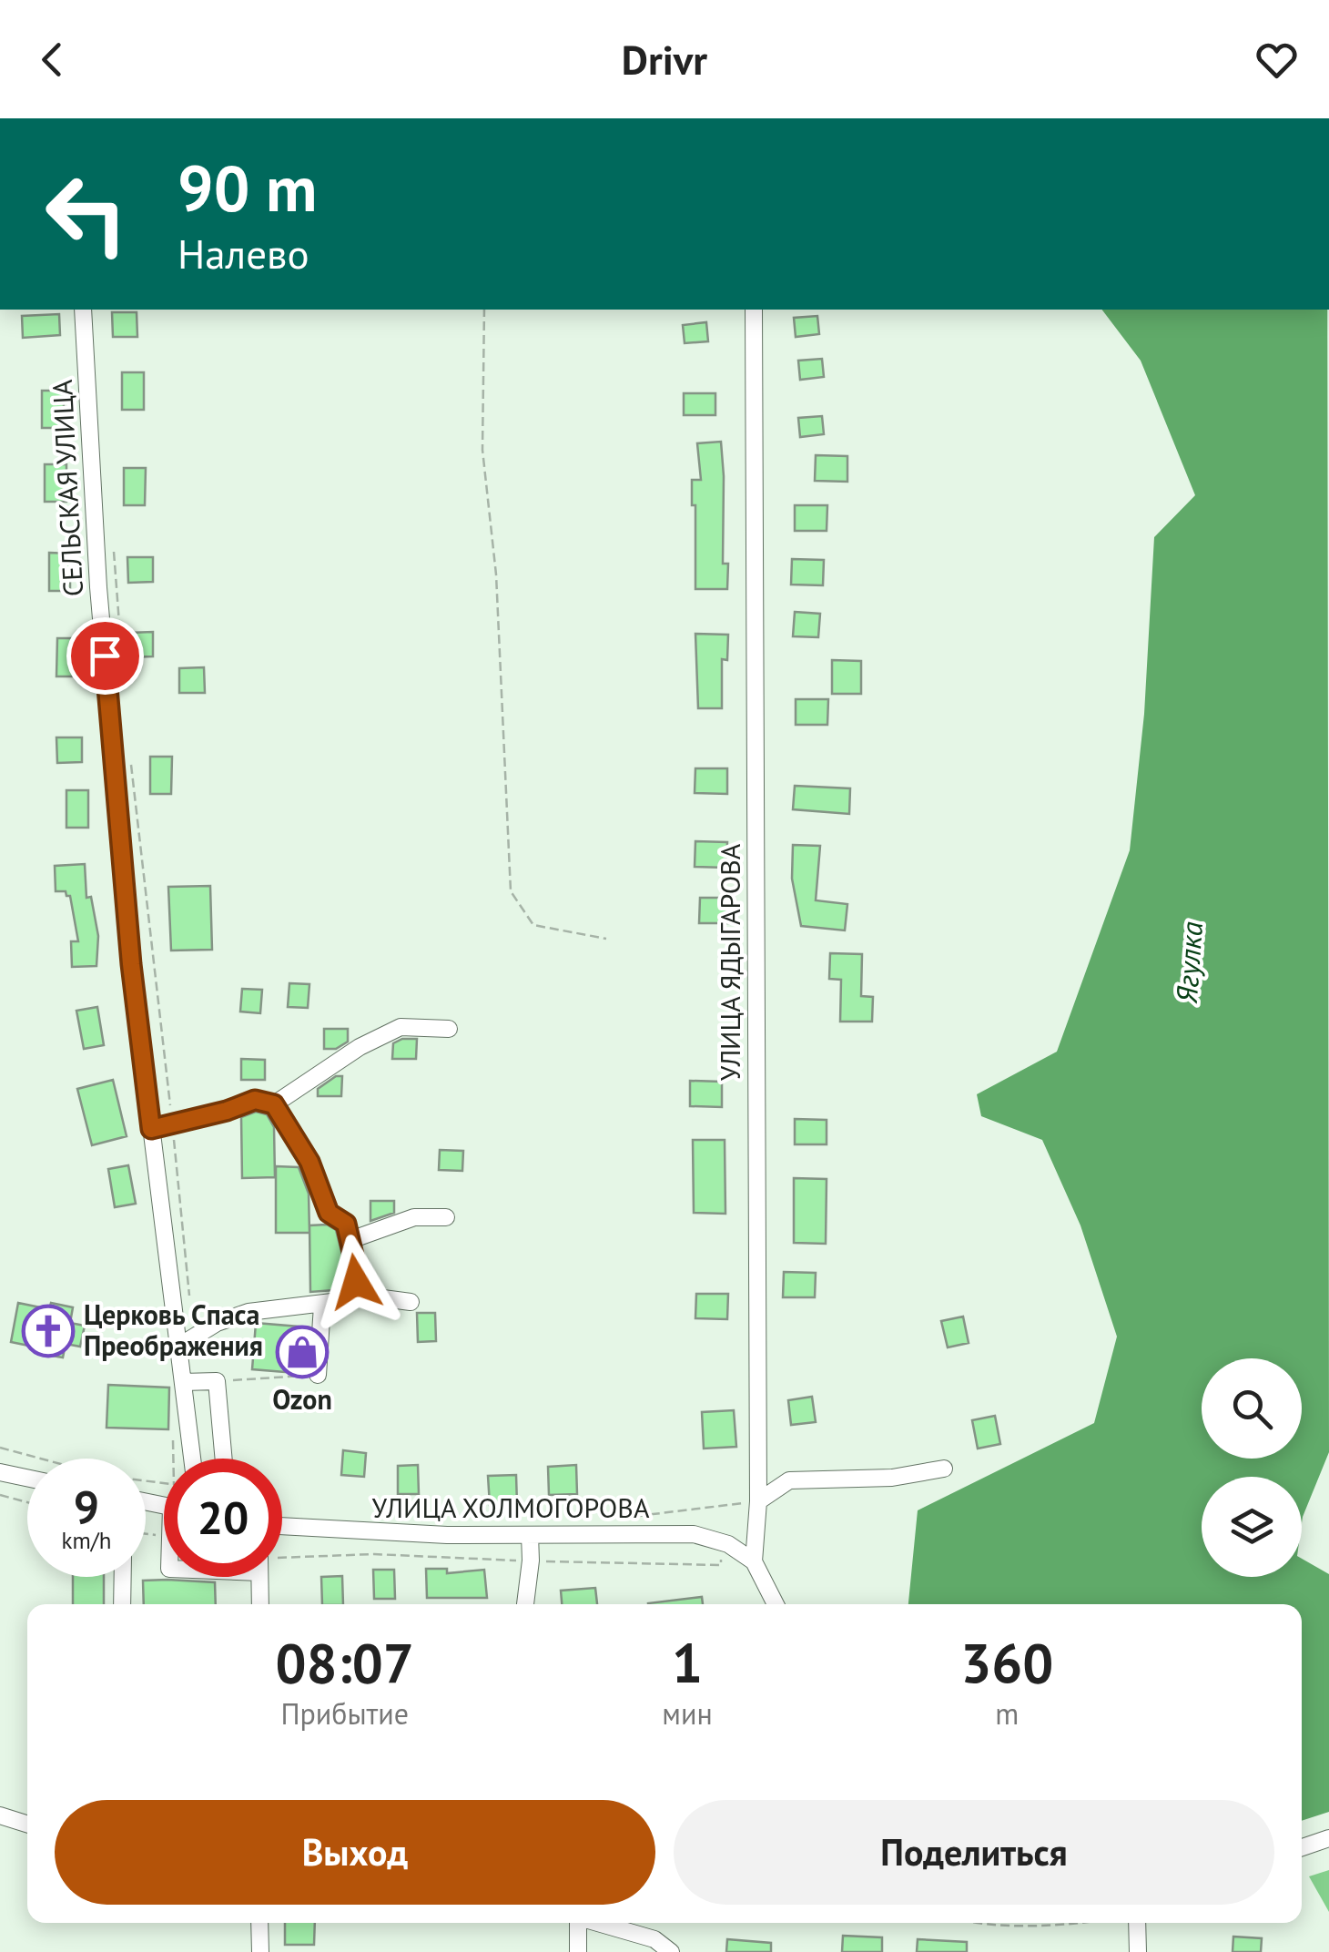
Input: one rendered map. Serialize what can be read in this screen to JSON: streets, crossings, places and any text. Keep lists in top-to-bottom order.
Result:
{
  "streets": {
    "street": ["СЕЛЬСКАЯ УЛИЦА", "УЛИЦА ЯДЫГАРОВА", "УЛИЦА ХОЛМОГОРОВА"]
  },
  "crossings": [
    ["УЛИЦА ЯДЫГАРОВА", "УЛИЦА ХОЛМОГОРОВА"]
  ],
  "water": ["Ягулка"],
  "places": {
    "church": ["Церковь Спаса Преображения"],
    "shop": ["Ozon"]
  },
  "page": {
    "header": "Drivr",
    "turn": ["90 m", "Налево"],
    "speed": "9 km/h",
    "limit": "20",
    "eta": [
      "08:07",
      "Прибытие",
      "1",
      "мин",
      "360",
      "m"
    ],
    "buttons": ["Выход", "Поделиться"]
  }
}
